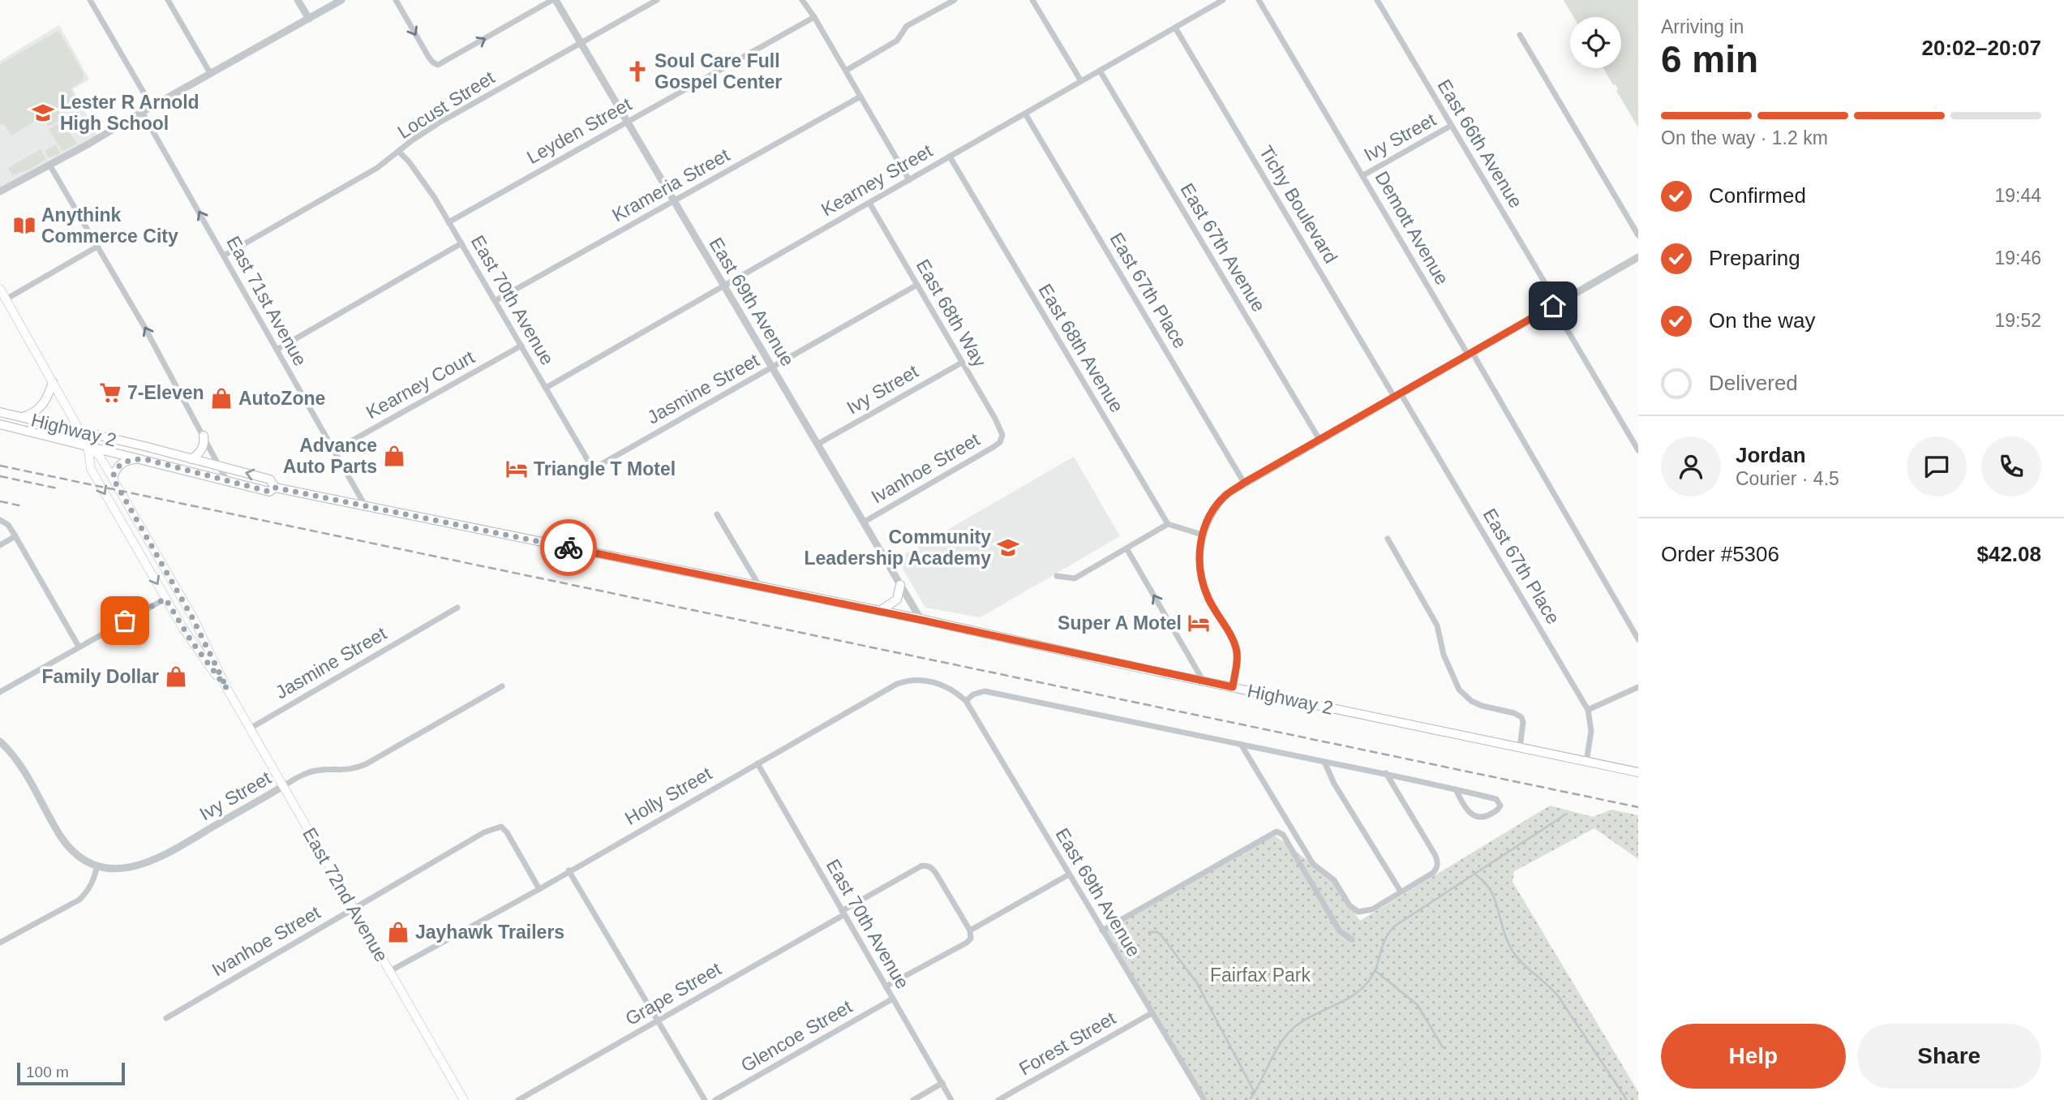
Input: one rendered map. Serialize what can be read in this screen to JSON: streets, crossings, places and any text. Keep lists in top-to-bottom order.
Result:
{
  "streets": {
    "main road": ["Highway 2", "East 72nd Avenue"],
    "street": [
      "Locust Street",
      "Leyden Street",
      "Ivy Street",
      "East 66th Avenue",
      "Kearney Street",
      "Krameria Street",
      "Tichy Boulevard",
      "Demott Avenue",
      "East 67th Avenue",
      "East 67th Place",
      "East 70th Avenue",
      "East 71st Avenue",
      "East 69th Avenue",
      "East 68th Way",
      "East 68th Avenue",
      "Kearney Court",
      "Jasmine Street",
      "Ivanhoe Street",
      "Holly Street",
      "Grape Street",
      "Glencoe Street",
      "Forest Street"
    ]
  },
  "crossings": [
    ["Locust Street", "East 70th Avenue"],
    ["Locust Street", "East 71st Avenue"],
    ["Locust Street", "East 69th Avenue"],
    ["Leyden Street", "East 70th Avenue"],
    ["Leyden Street", "East 69th Avenue"],
    ["Ivy Street", "East 66th Avenue"],
    ["Ivy Street", "Demott Avenue"],
    ["Ivy Street", "East 69th Avenue"],
    ["Ivy Street", "East 68th Way"],
    ["Ivy Street", "East 72nd Avenue"],
    ["Kearney Street", "Tichy Boulevard"],
    ["Kearney Street", "East 67th Avenue"],
    ["Kearney Street", "East 67th Place"],
    ["Kearney Street", "East 70th Avenue"],
    ["Kearney Street", "East 69th Avenue"],
    ["Kearney Street", "East 68th Way"],
    ["Kearney Street", "East 68th Avenue"],
    ["Krameria Street", "East 70th Avenue"],
    ["Krameria Street", "East 69th Avenue"],
    ["Tichy Boulevard", "East 67th Place"],
    ["East 67th Place", "Highway 2"],
    ["East 70th Avenue", "Kearney Court"],
    ["East 70th Avenue", "Jasmine Street"],
    ["East 70th Avenue", "Holly Street"],
    ["East 70th Avenue", "Grape Street"],
    ["East 70th Avenue", "Glencoe Street"],
    ["East 71st Avenue", "Kearney Court"],
    ["East 71st Avenue", "Highway 2"],
    ["East 69th Avenue", "Jasmine Street"],
    ["East 69th Avenue", "Highway 2"],
    ["East 69th Avenue", "Ivanhoe Street"],
    ["East 69th Avenue", "Holly Street"],
    ["East 69th Avenue", "Forest Street"],
    ["East 68th Way", "Jasmine Street"],
    ["East 68th Way", "Ivanhoe Street"],
    ["Jasmine Street", "East 72nd Avenue"],
    ["Highway 2", "East 72nd Avenue"],
    ["Ivanhoe Street", "Holly Street"],
    ["Ivanhoe Street", "East 72nd Avenue"],
    ["Holly Street", "East 72nd Avenue"]
  ],
  "one_way": ["East 71st Avenue"],
  "parks": ["Fairfax Park"],
  "places": {
    "church": ["Soul Care Full Gospel Center"],
    "school or university": ["Lester R Arnold High School", "Community Leadership Academy"],
    "library": ["Anythink Commerce City"],
    "supermarket": ["7-Eleven"],
    "shop": [
      "AutoZone",
      "Advance Auto Parts",
      "Family Dollar",
      "Jayhawk Trailers"
    ],
    "hotel": ["Triangle T Motel", "Super A Motel"]
  },
  "scale_bar": "100 m",
  "page": {
    "heading": ["6 min", "Arriving in", "20:02–20:07"],
    "panel": [
      "Jordan",
      "Courier · 4.5",
      "Order #5306",
      "$42.08"
    ],
    "bar": "On the way · 1.2 km",
    "list": [
      ["Confirmed", "19:44"],
      ["Preparing", "19:46"],
      ["On the way", "19:52"],
      "Delivered"
    ],
    "buttons": ["Help", "Share"],
    "scale": "100 m"
  }
}
